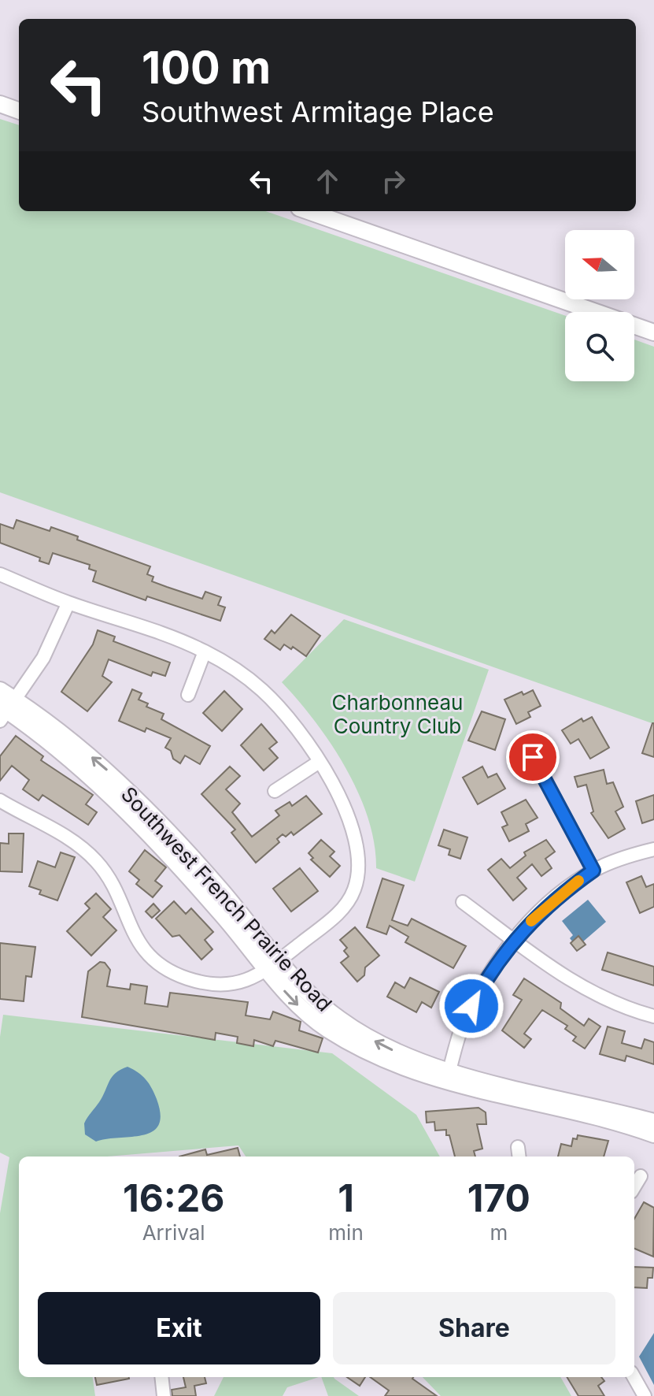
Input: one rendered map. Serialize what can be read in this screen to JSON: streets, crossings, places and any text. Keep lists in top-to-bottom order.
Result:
{
  "streets": {
    "street": ["Southwest French Prairie Road"]
  },
  "parks": ["Charbonneau Country Club"],
  "north": "left",
  "page": {
    "turn": ["100 m", "Southwest Armitage Place"],
    "eta": [
      "16:26",
      "Arrival",
      "1",
      "min",
      "170",
      "m"
    ],
    "buttons": ["Exit", "Share"]
  }
}
